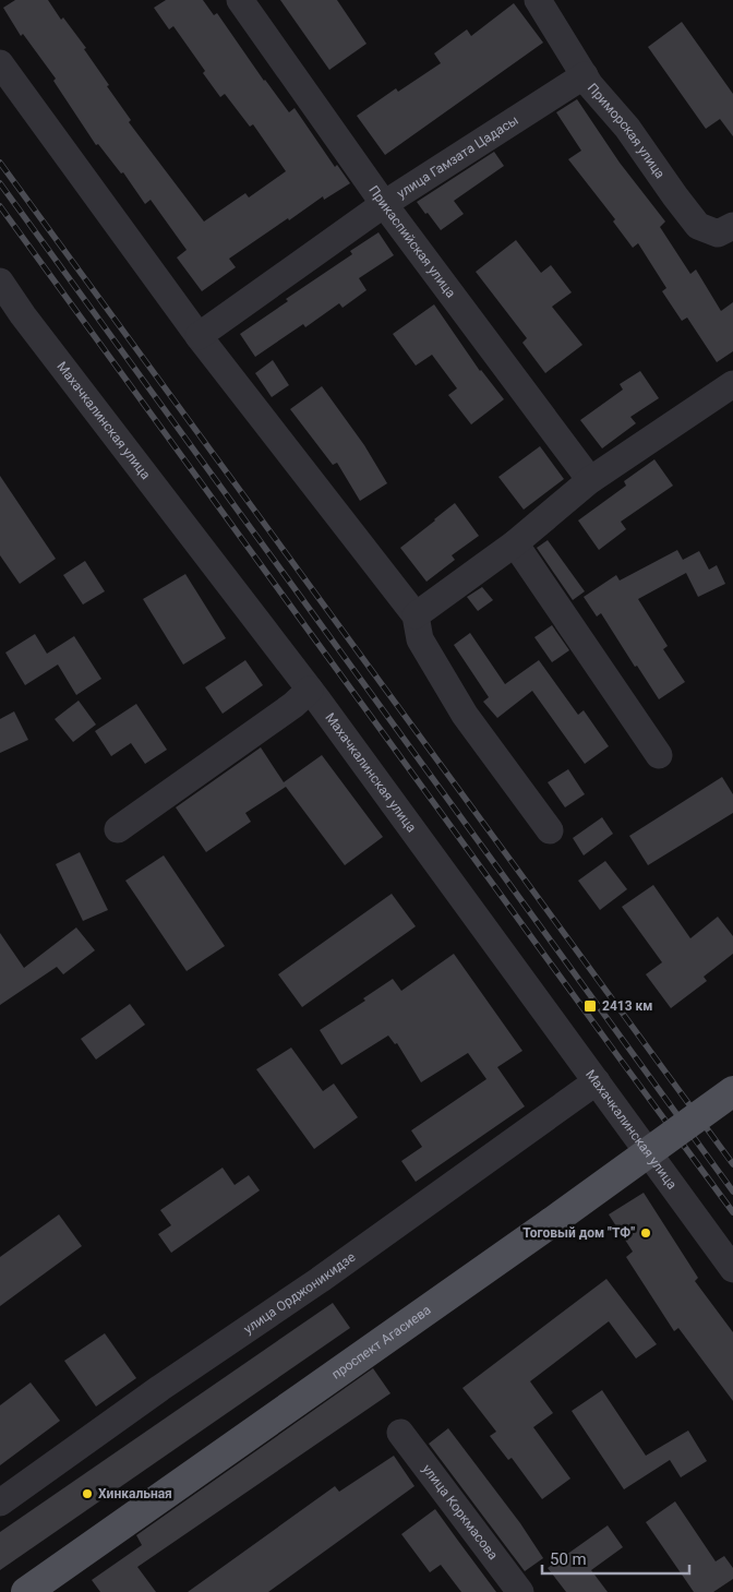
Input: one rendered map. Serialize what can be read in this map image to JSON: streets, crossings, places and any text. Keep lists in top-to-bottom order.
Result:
{
  "streets": {
    "main road": ["проспект Агасиева"],
    "street": [
      "Приморская улица",
      "улица Гамзата Цадасы",
      "Прикаспийская улица",
      "Махачкалинская улица",
      "улица Орджоникидзе",
      "улица Коркмасова"
    ]
  },
  "crossings": [
    ["Приморская улица", "улица Гамзата Цадасы"],
    ["улица Гамзата Цадасы", "Прикаспийская улица"],
    ["Махачкалинская улица", "улица Орджоникидзе"]
  ],
  "places": {
    "transit": ["2413 км"],
    "other": ["Тоговый дом \"ТФ\"", "Хинкальная"]
  },
  "scale_bar": "50 m"
}
